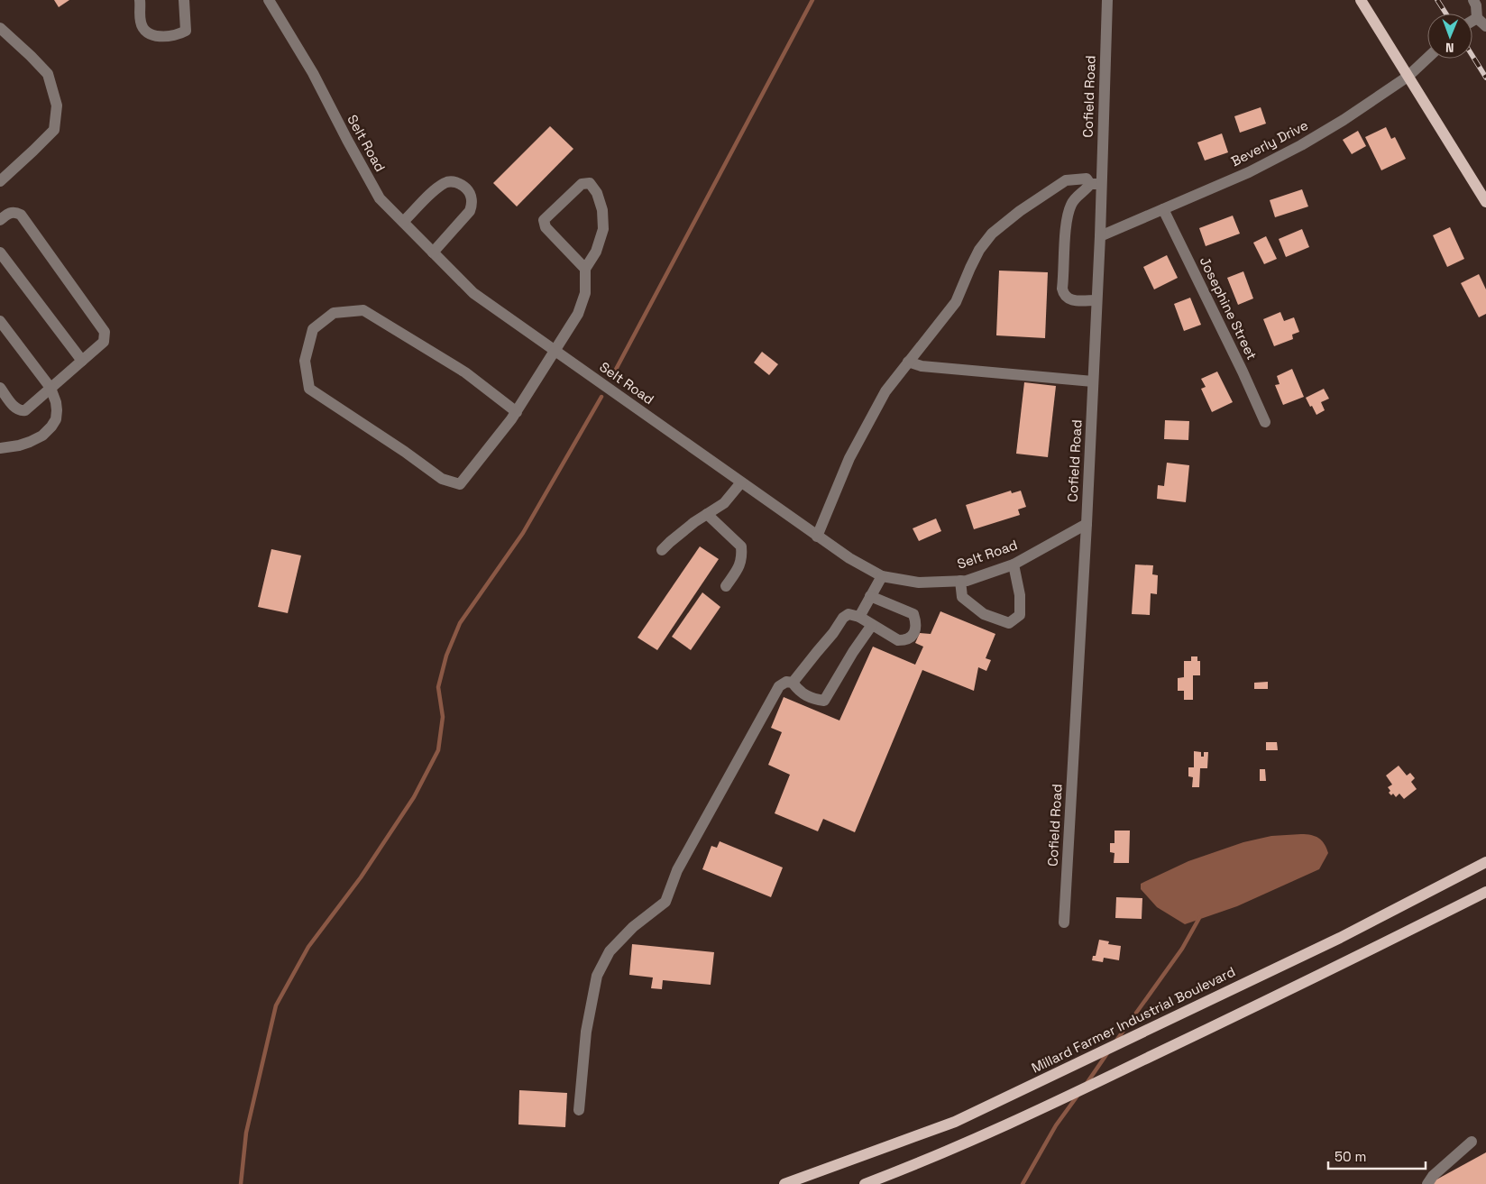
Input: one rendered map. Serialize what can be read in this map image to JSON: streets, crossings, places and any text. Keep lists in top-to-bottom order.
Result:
{
  "streets": {
    "main road": ["Millard Farmer Industrial Boulevard"],
    "street": [
      "Cofield Road",
      "Selt Road",
      "Beverly Drive",
      "Josephine Street"
    ]
  },
  "crossings": [
    ["Cofield Road", "Selt Road"],
    ["Cofield Road", "Beverly Drive"],
    ["Beverly Drive", "Josephine Street"]
  ],
  "scale_bar": "50 m",
  "north": "bottom"
}
